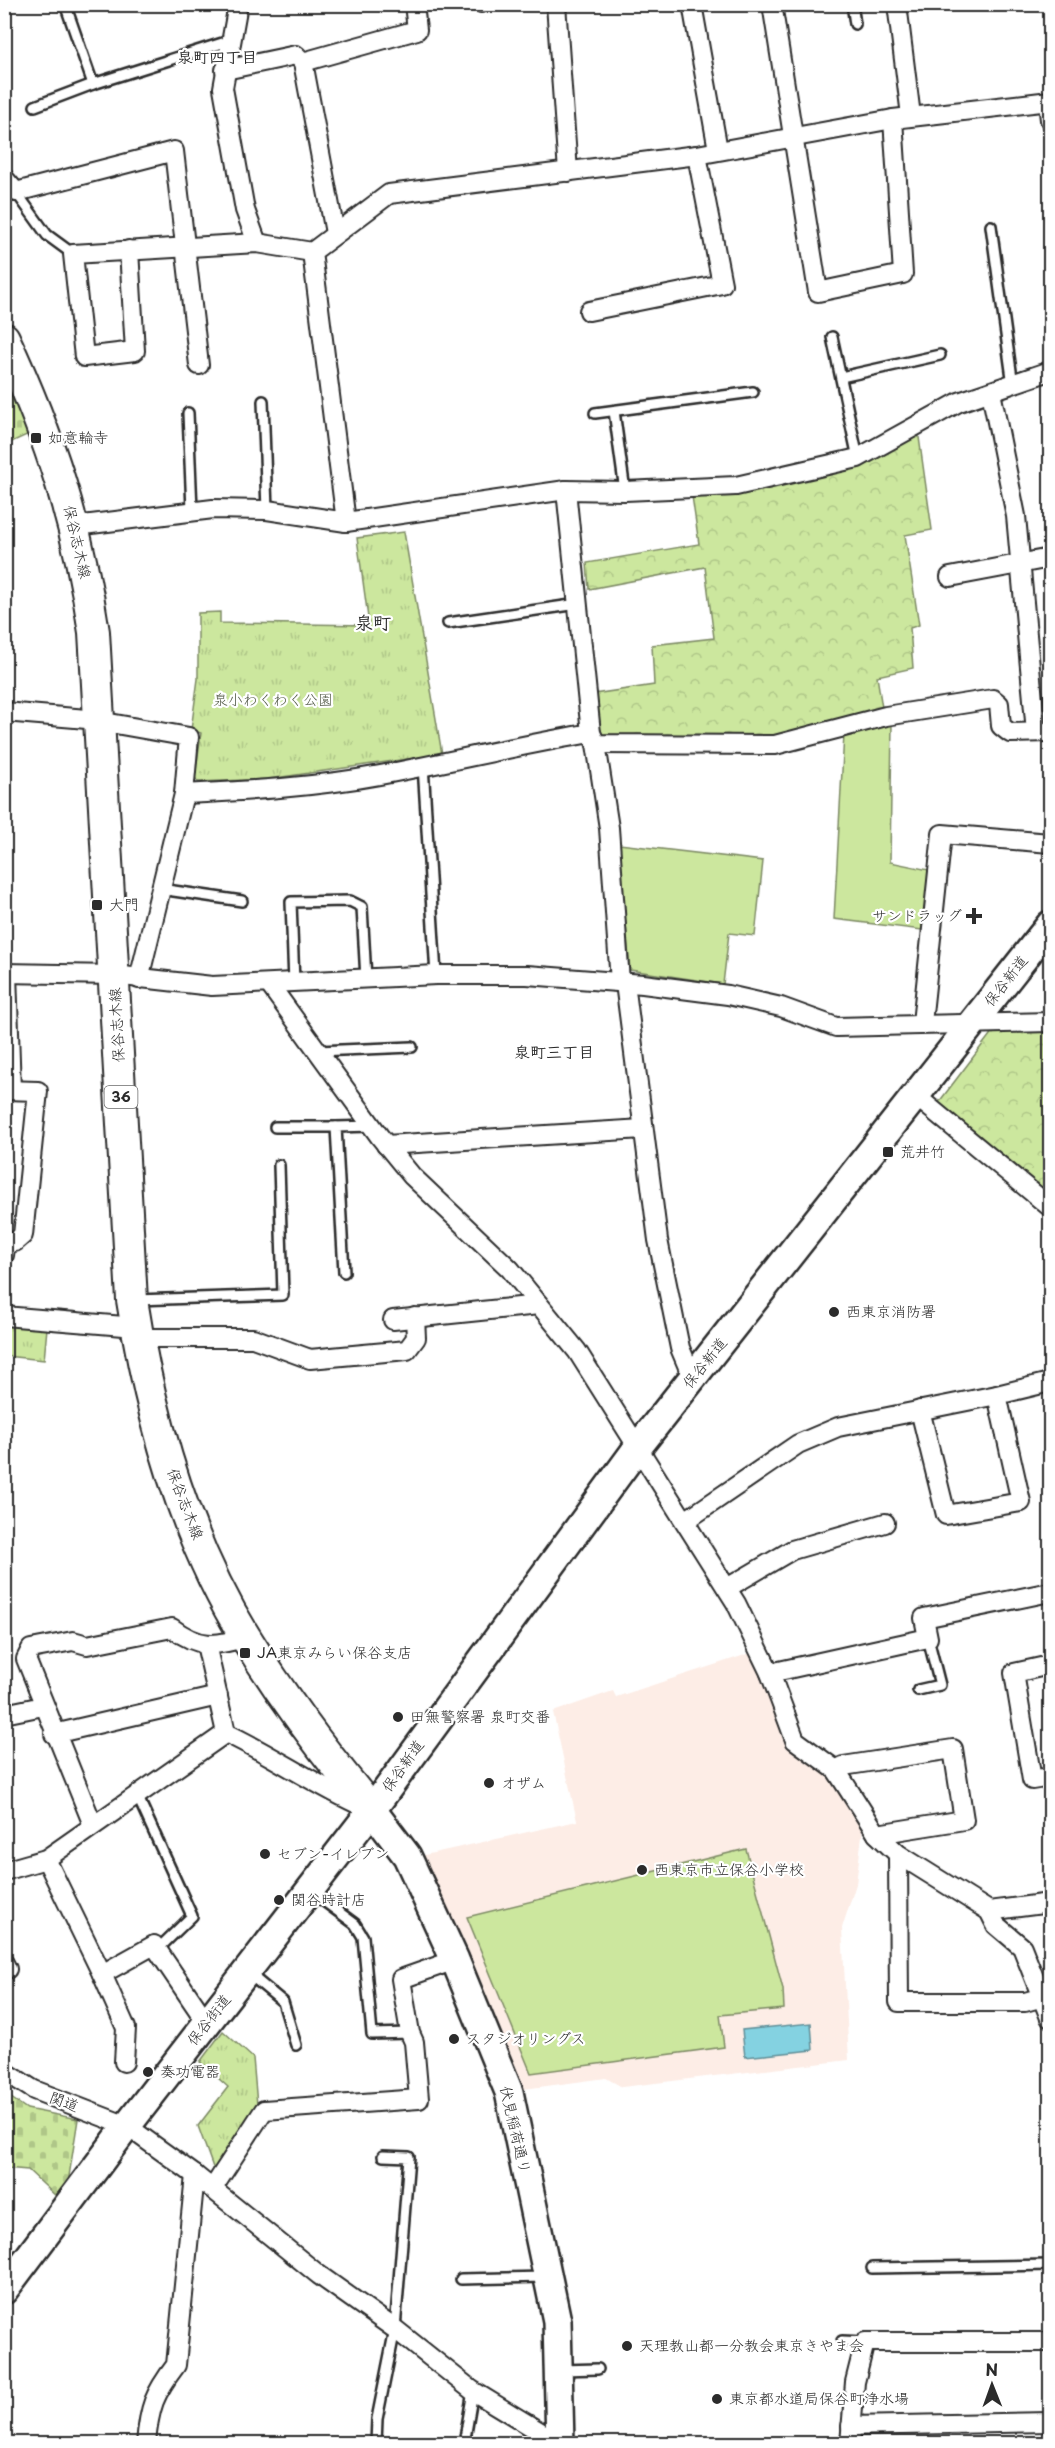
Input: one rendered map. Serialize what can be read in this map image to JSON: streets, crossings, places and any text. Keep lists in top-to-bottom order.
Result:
{
  "streets": {
    "main road": [
      "保谷志木線",
      "保谷新道",
      "36",
      "保谷街道",
      "伏見稲荷通り"
    ],
    "street": ["関道"]
  },
  "crossings": [
    ["保谷志木線", "保谷新道"],
    ["保谷志木線", "保谷街道"],
    ["保谷志木線", "伏見稲荷通り"],
    ["保谷新道", "保谷街道"],
    ["保谷新道", "伏見稲荷通り"],
    ["保谷街道", "関道"],
    ["保谷街道", "伏見稲荷通り"],
    ["関道", "伏見稲荷通り"]
  ],
  "districts": ["泉町四丁目", "泉町", "泉町三丁目"],
  "parks": ["泉小わくわく公園"],
  "places": {
    "transit": [
      "如意輪寺",
      "大門",
      "荒井竹",
      "JA東京みらい保谷支店"
    ],
    "health": ["サンドラッグ"],
    "other": [
      "西東京消防署",
      "田無警察署 泉町交番",
      "オザム",
      "セブン-イレブン",
      "西東京市立保谷小学校",
      "関谷時計店",
      "スタジオリングス",
      "奏功電器",
      "天理教山都一分教会東京きやま会",
      "東京都水道局保谷町浄水場"
    ]
  },
  "north": "top"
}
